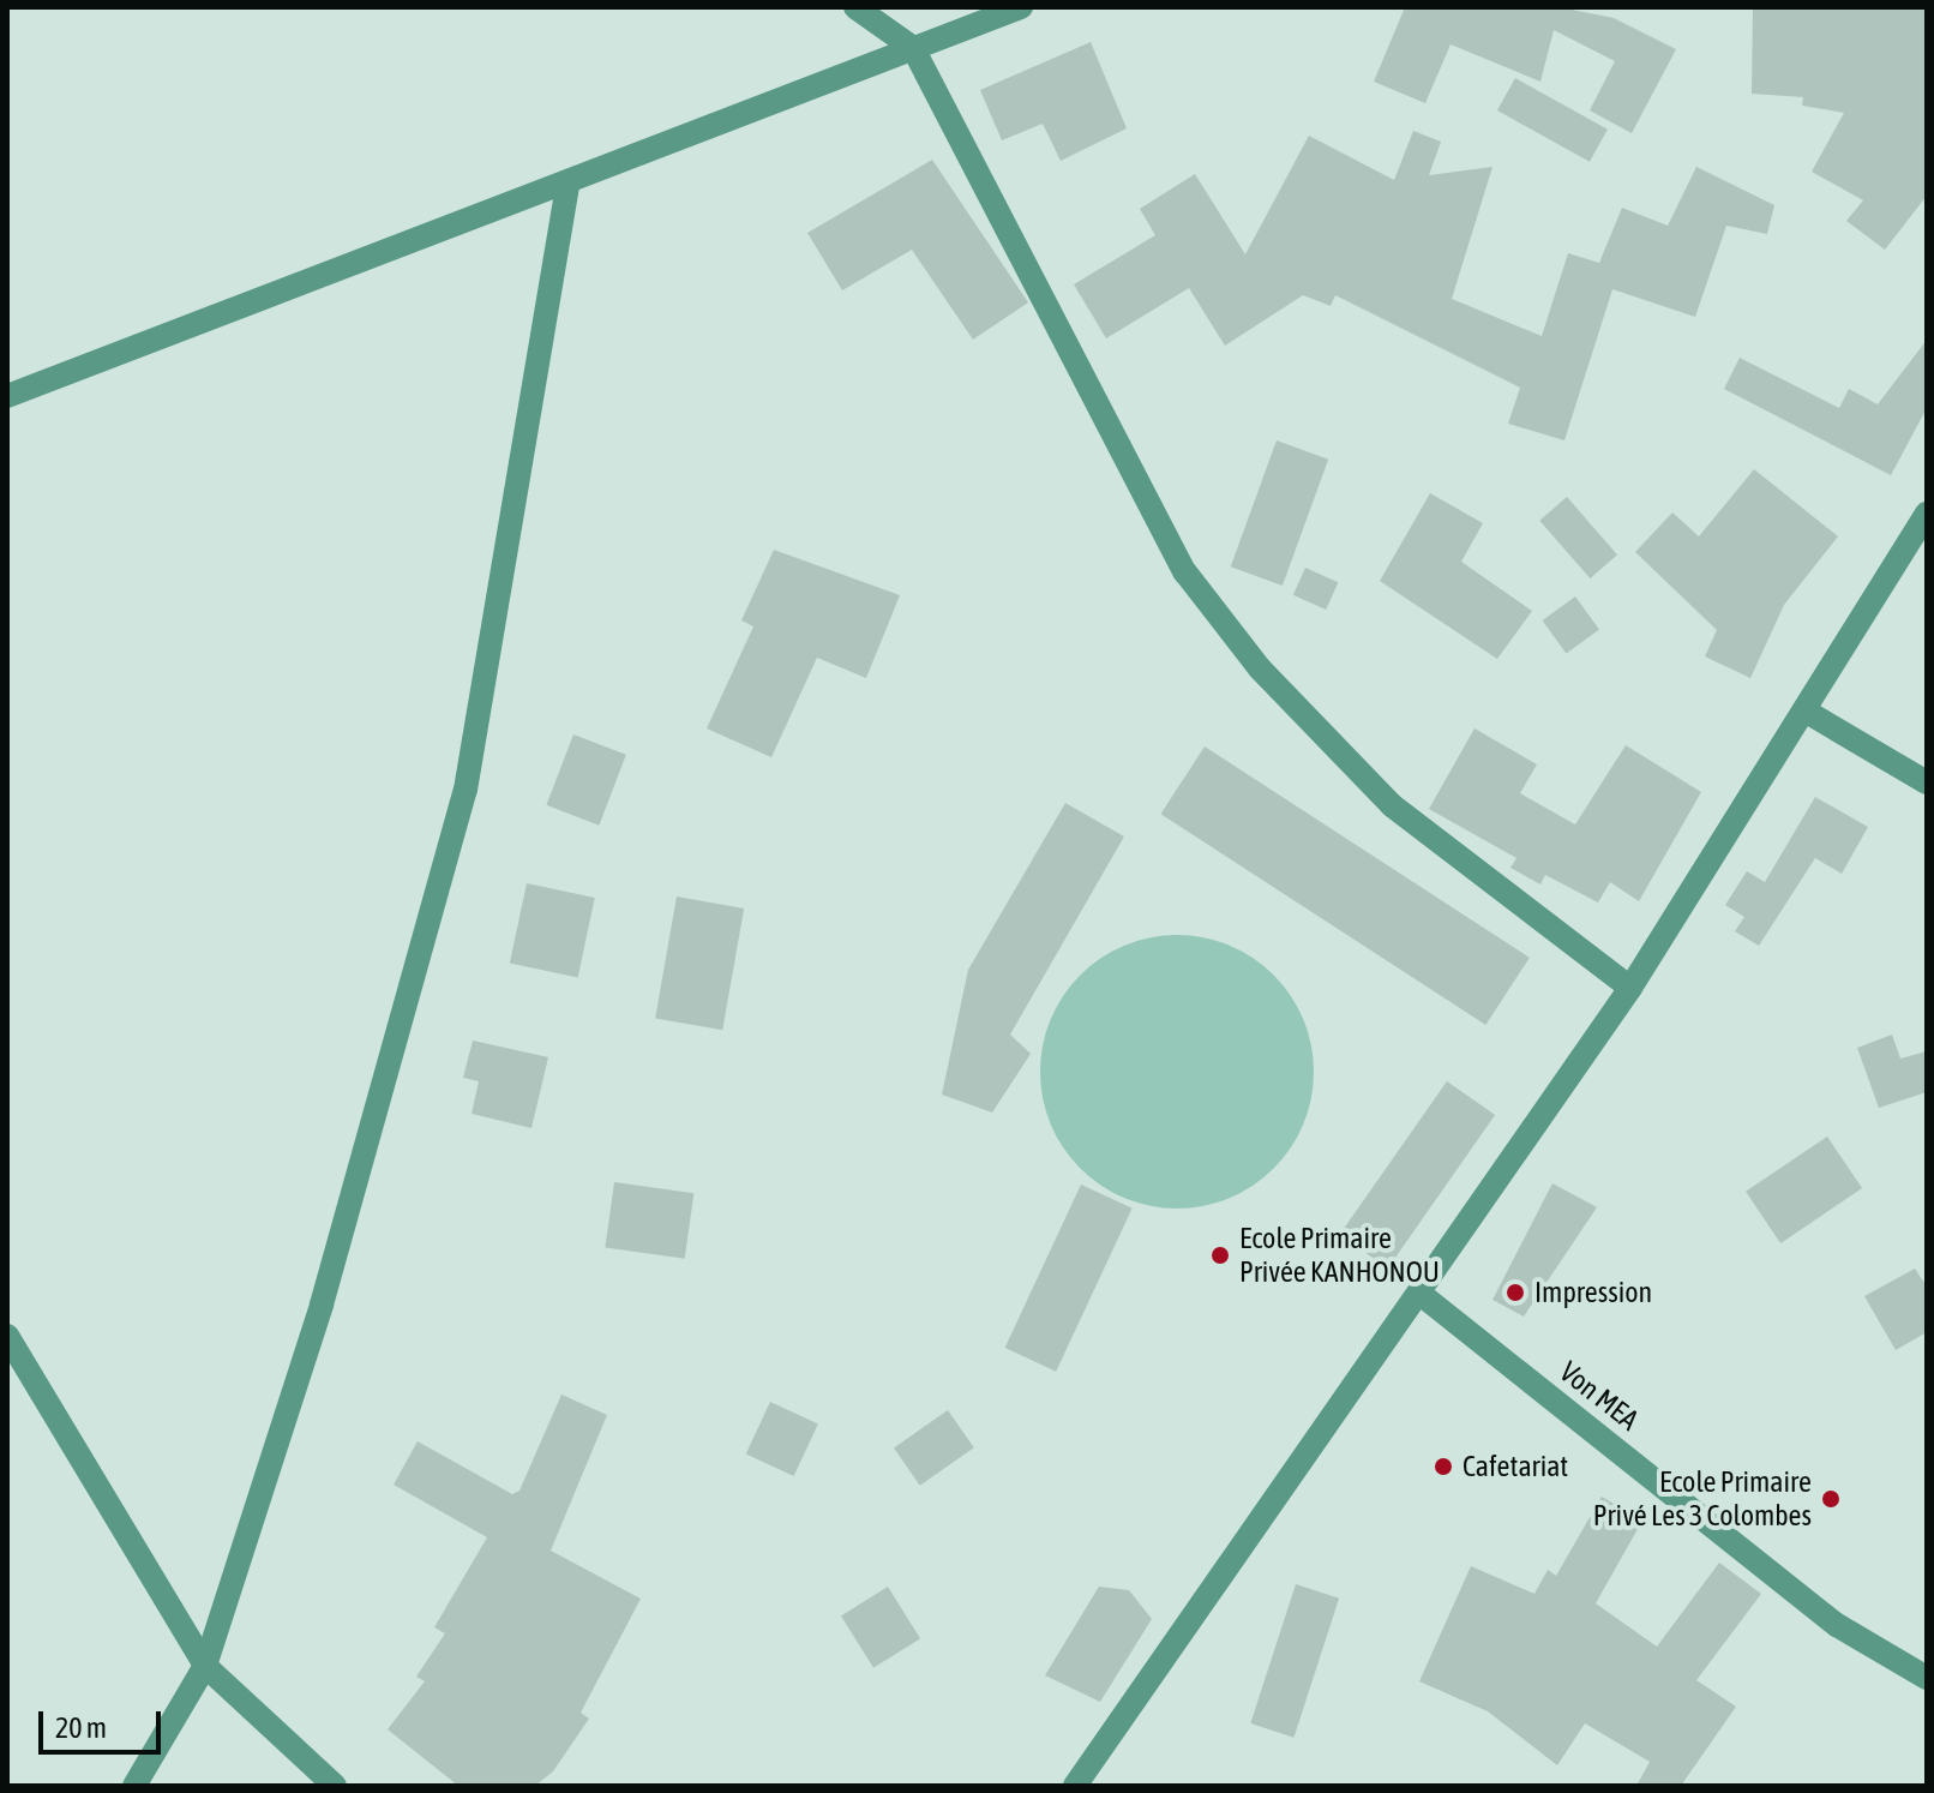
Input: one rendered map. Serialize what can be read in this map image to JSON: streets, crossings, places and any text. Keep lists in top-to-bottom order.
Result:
{
  "streets": {
    "street": ["Von MEA"]
  },
  "places": [
    "Ecole Primaire Privée KANHONOU",
    "Impression",
    "Cafetariat",
    "Ecole Primaire Privé Les 3 Colombes"
  ],
  "scale_bar": "20 m"
}
